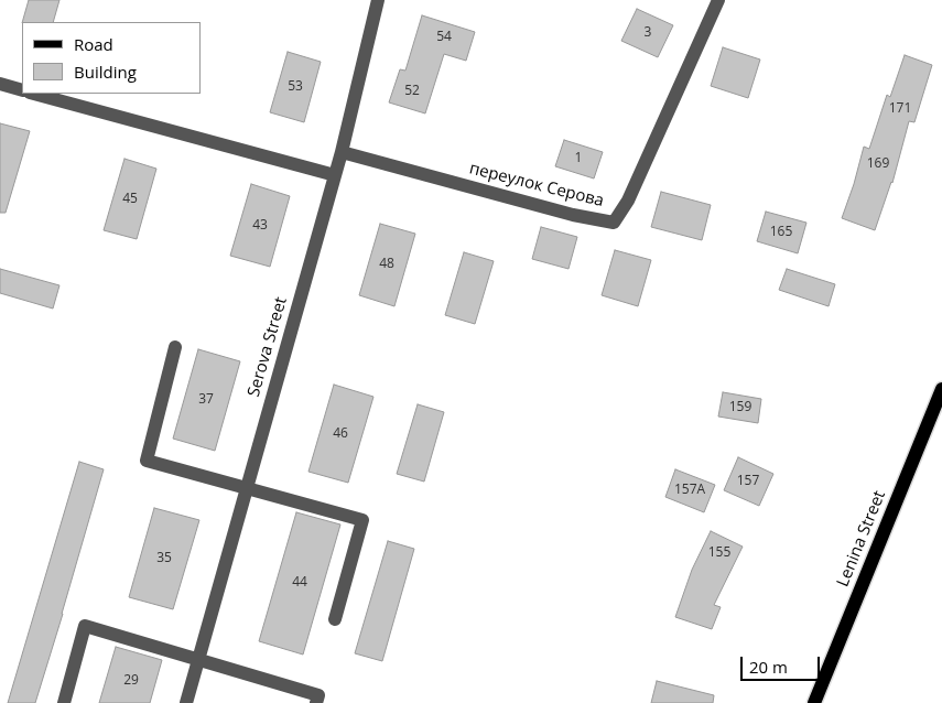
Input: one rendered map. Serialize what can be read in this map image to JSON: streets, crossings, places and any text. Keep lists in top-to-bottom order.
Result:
{
  "streets": {
    "main road": ["Lenina Street"],
    "street": ["переулок Серова", "Serova Street"]
  },
  "crossings": [
    ["переулок Серова", "Serova Street"]
  ],
  "house_numbers": [
    "3",
    "54",
    "53",
    "52",
    "171",
    "1",
    "169",
    "45",
    "43",
    "165",
    "48",
    "37",
    "159",
    "46",
    "157",
    "157А",
    "155",
    "35",
    "44",
    "29"
  ],
  "legend": ["Road", "Building"],
  "scale_bar": "20 m"
}
